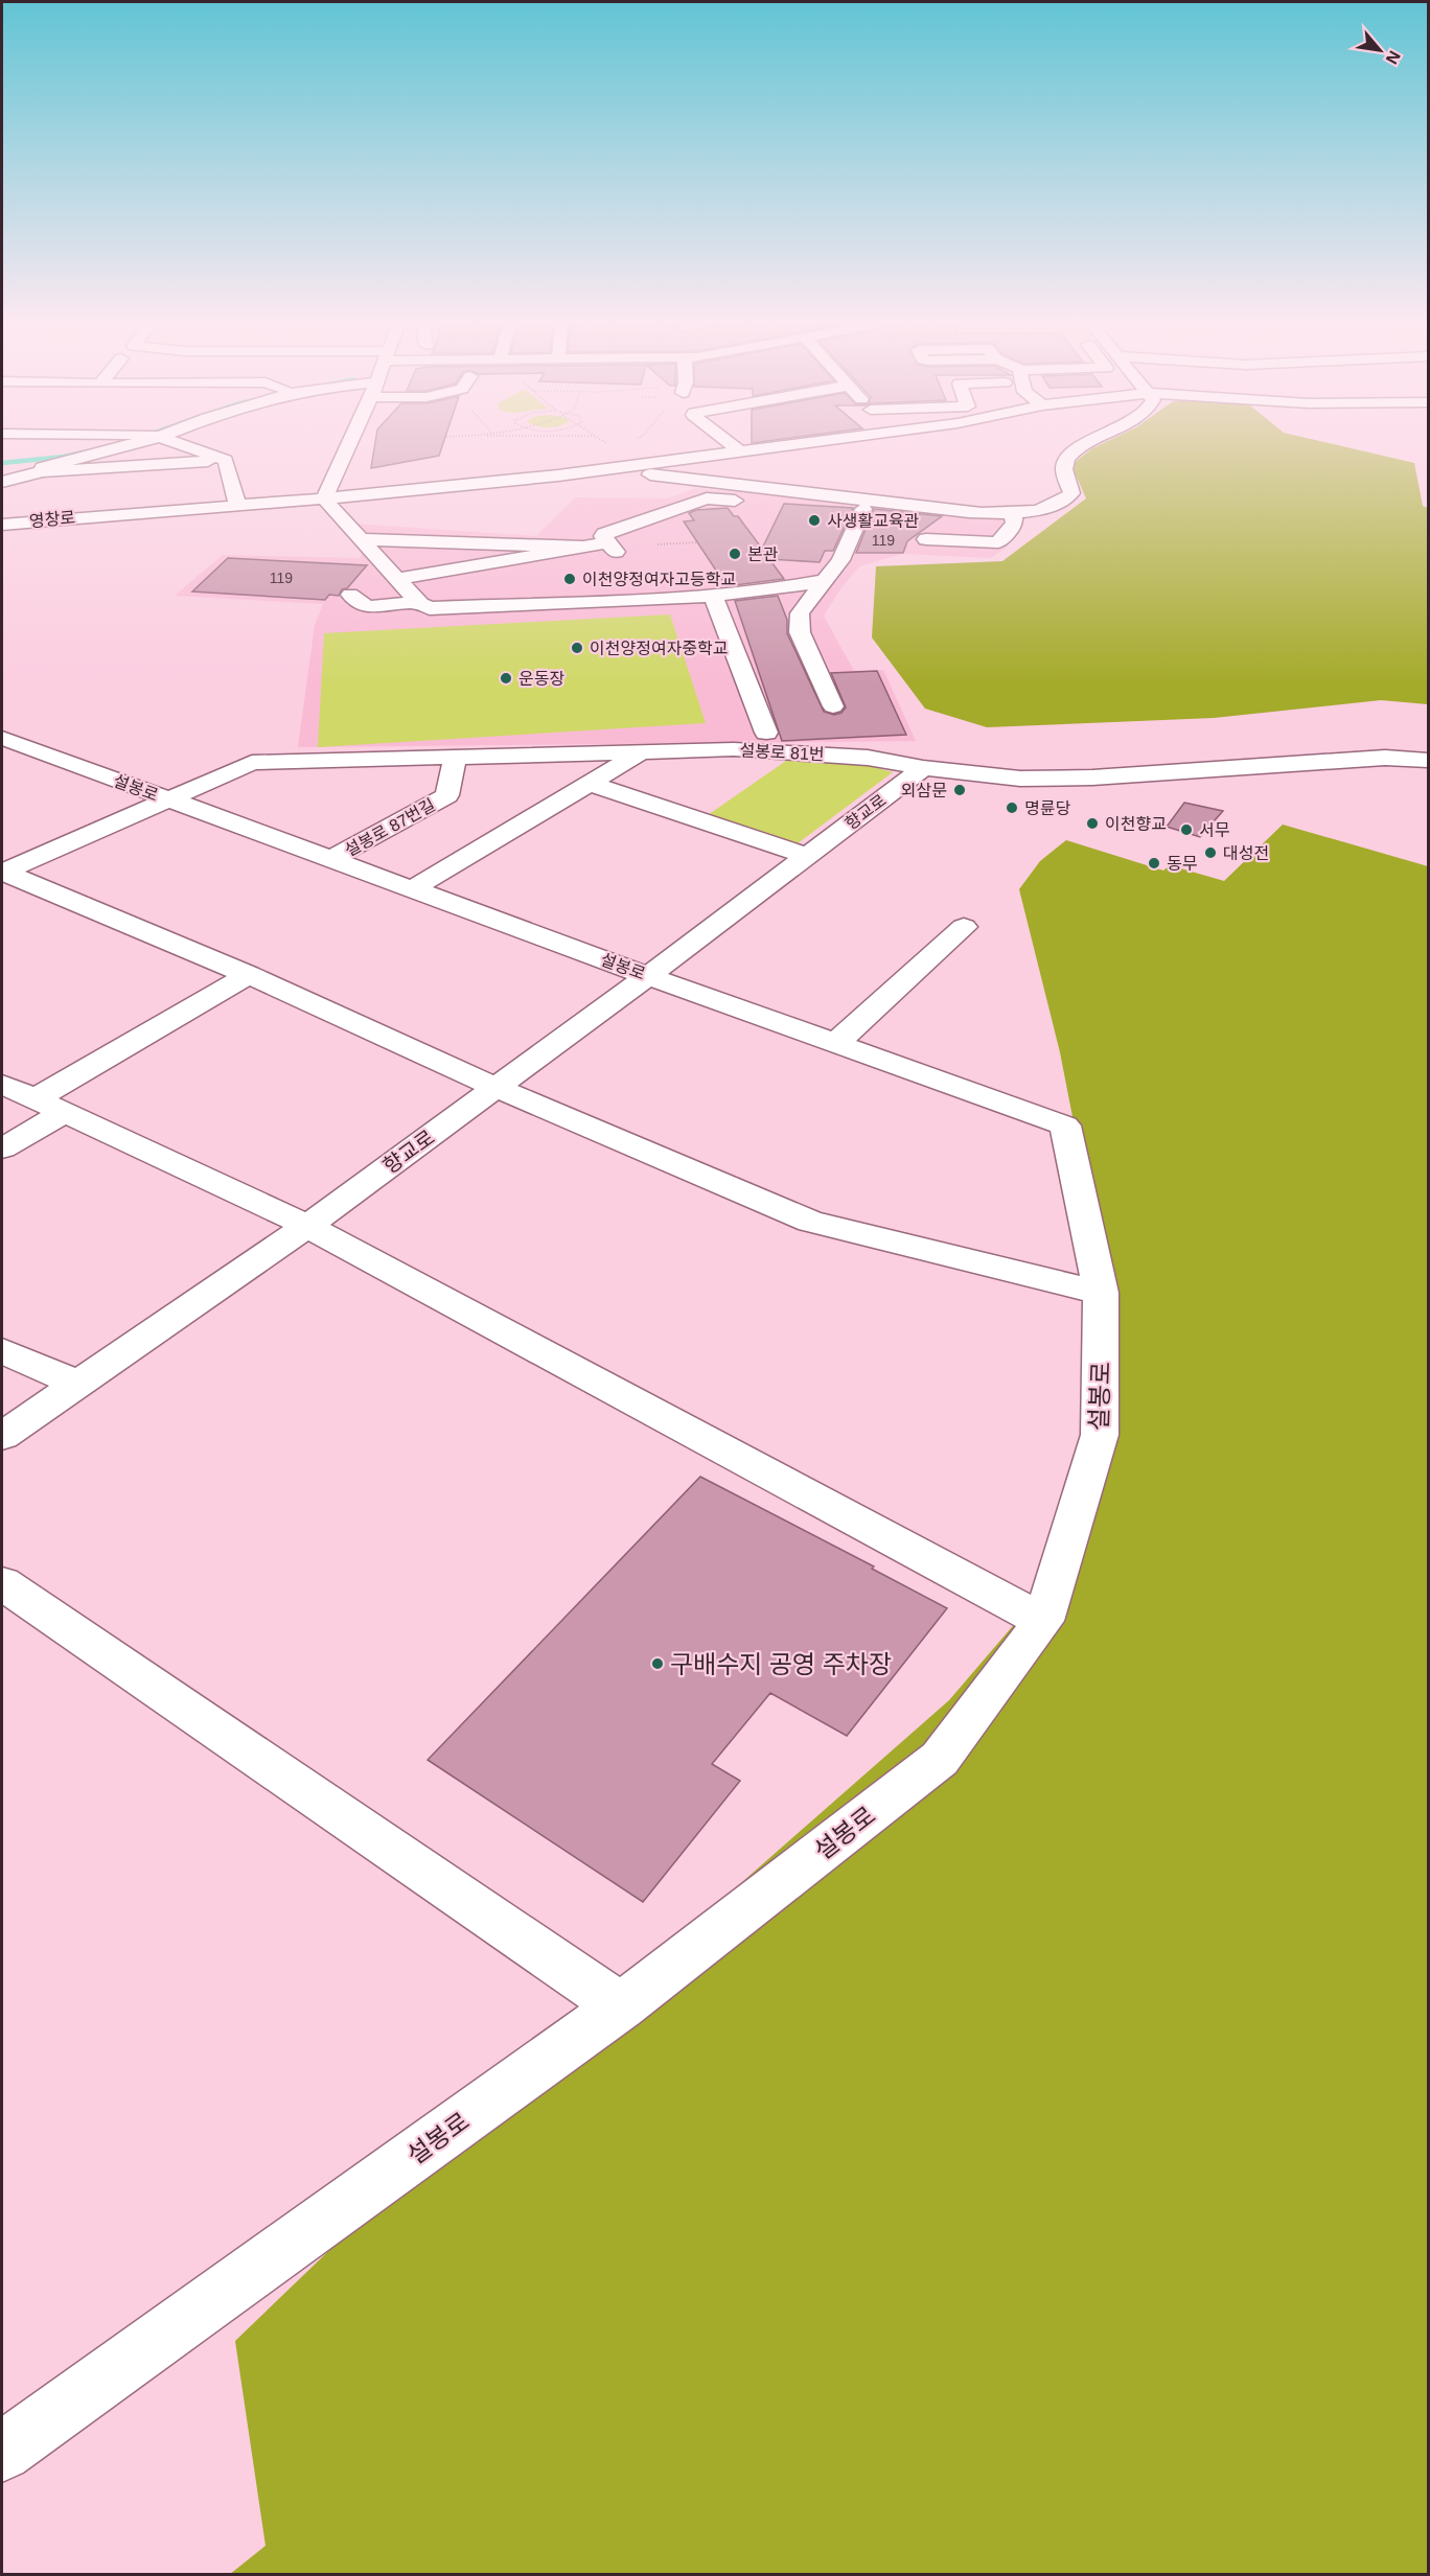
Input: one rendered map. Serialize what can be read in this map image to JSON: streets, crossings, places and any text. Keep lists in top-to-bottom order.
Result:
{
  "streets": {
    "street": [
      "영창로",
      "설봉로 81번",
      "설봉로",
      "향교로",
      "설봉로 87번길"
    ]
  },
  "crossings": [
    ["설봉로 81번", "설봉로"],
    ["설봉로 81번", "향교로"],
    ["설봉로 81번", "설봉로 87번길"],
    ["설봉로", "향교로"],
    ["설봉로", "설봉로 87번길"]
  ],
  "places": [
    "사생활교육관",
    "본관",
    "이천양정여자고등학교",
    "이천양정여자중학교",
    "운동장",
    "외삼문",
    "명륜당",
    "이천향교",
    "서무",
    "대성전",
    "동무",
    "구배수지 공영 주차장"
  ],
  "house_numbers": ["119", "119"],
  "north": "bottom right"
}
